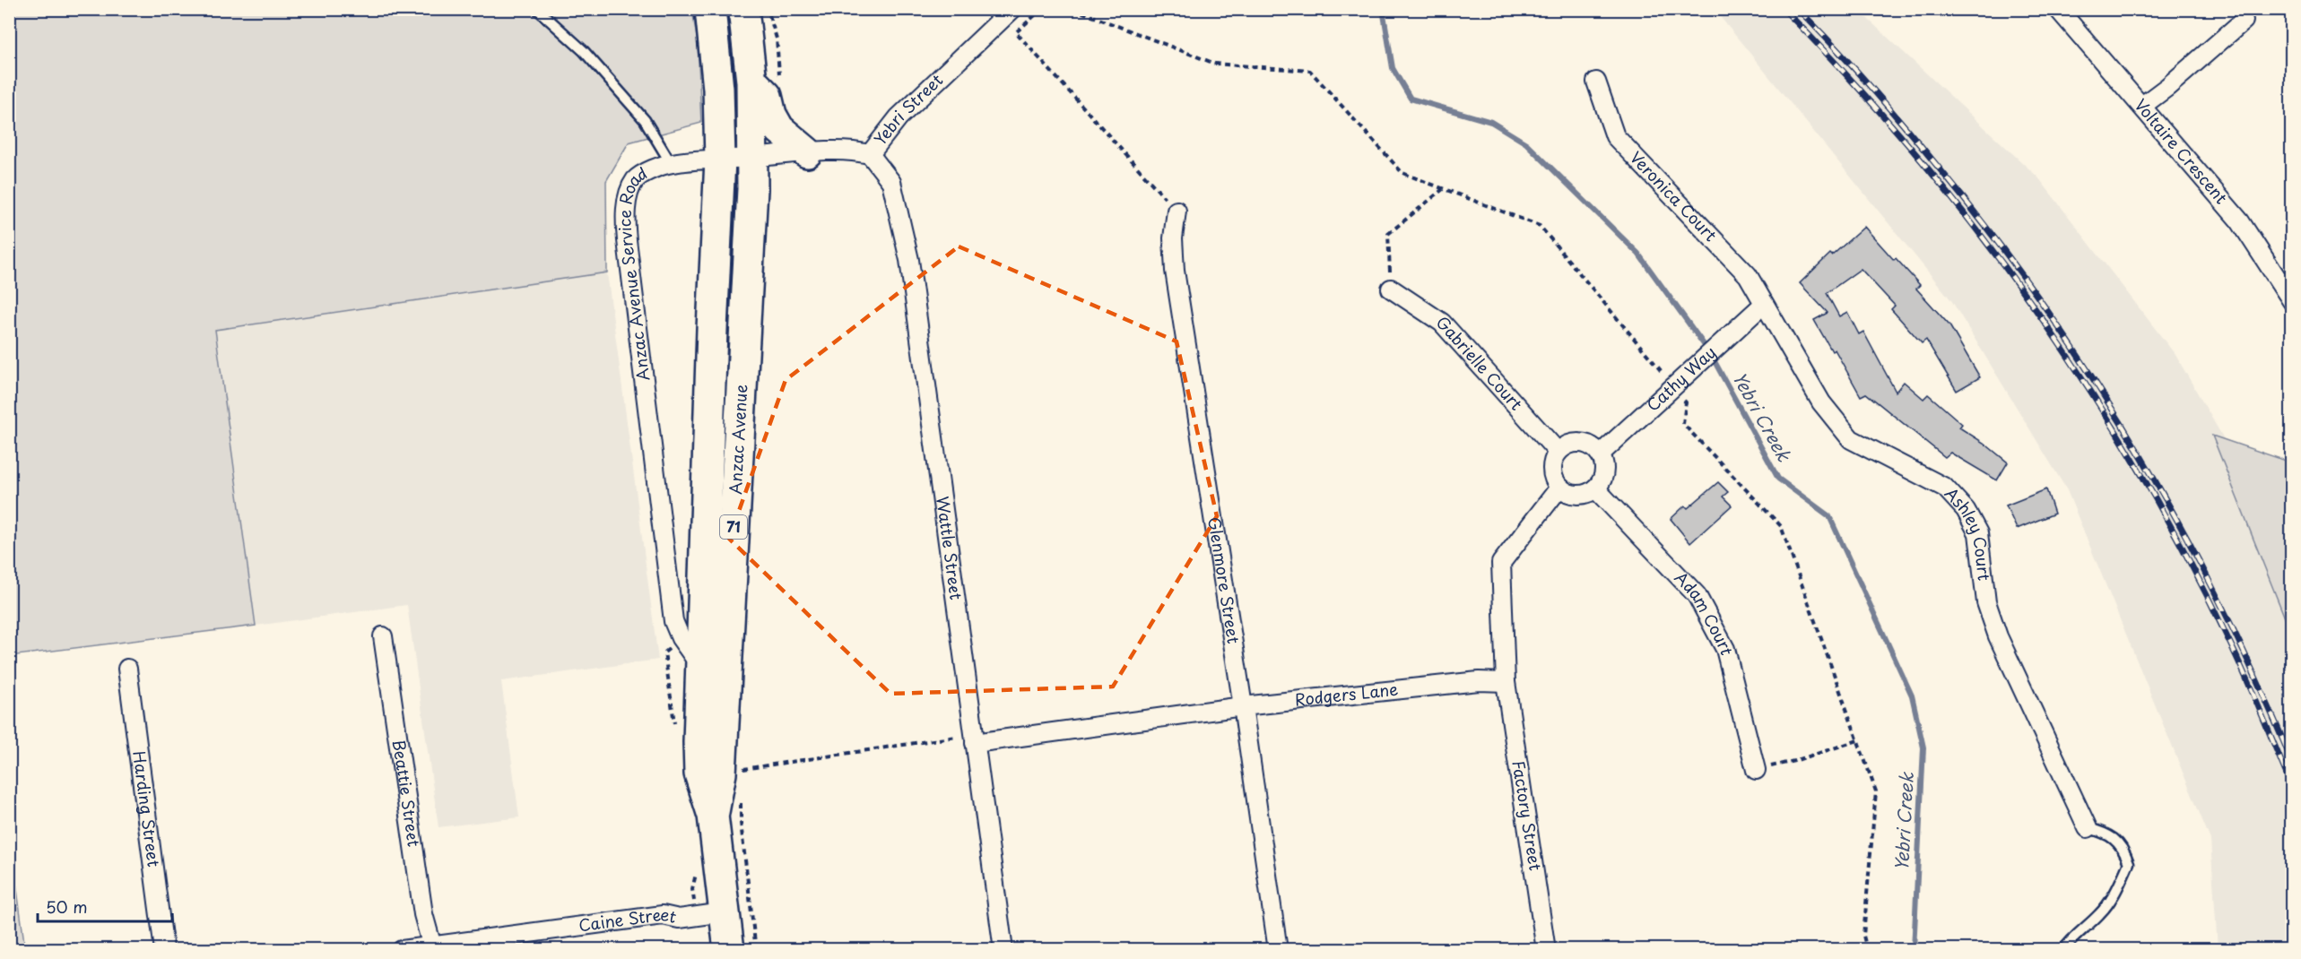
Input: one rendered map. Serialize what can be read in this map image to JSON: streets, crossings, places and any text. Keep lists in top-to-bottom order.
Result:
{
  "streets": {
    "highway": ["Anzac Avenue", "71"],
    "street": [
      "Yebri Street",
      "Voltaire Crescent",
      "Veronica Court",
      "Anzac Avenue Service Road",
      "Gabrielle Court",
      "Cathy Way",
      "Ashley Court",
      "Wattle Street",
      "Glenmore Street",
      "Adam Court",
      "Rodgers Lane",
      "Beattie Street",
      "Harding Street",
      "Factory Street",
      "Caine Street"
    ]
  },
  "crossings": [
    ["Yebri Street", "Anzac Avenue"],
    ["Yebri Street", "Wattle Street"],
    ["Veronica Court", "Cathy Way"],
    ["Veronica Court", "Ashley Court"],
    ["Anzac Avenue Service Road", "Anzac Avenue"],
    ["Gabrielle Court", "Cathy Way"],
    ["Gabrielle Court", "Adam Court"],
    ["Cathy Way", "Ashley Court"],
    ["Cathy Way", "Adam Court"],
    ["Anzac Avenue", "Caine Street"],
    ["Wattle Street", "Rodgers Lane"],
    ["Glenmore Street", "Rodgers Lane"],
    ["Rodgers Lane", "Factory Street"],
    ["Beattie Street", "Caine Street"]
  ],
  "water": ["Yebri Creek"],
  "scale_bar": "50 m"
}
